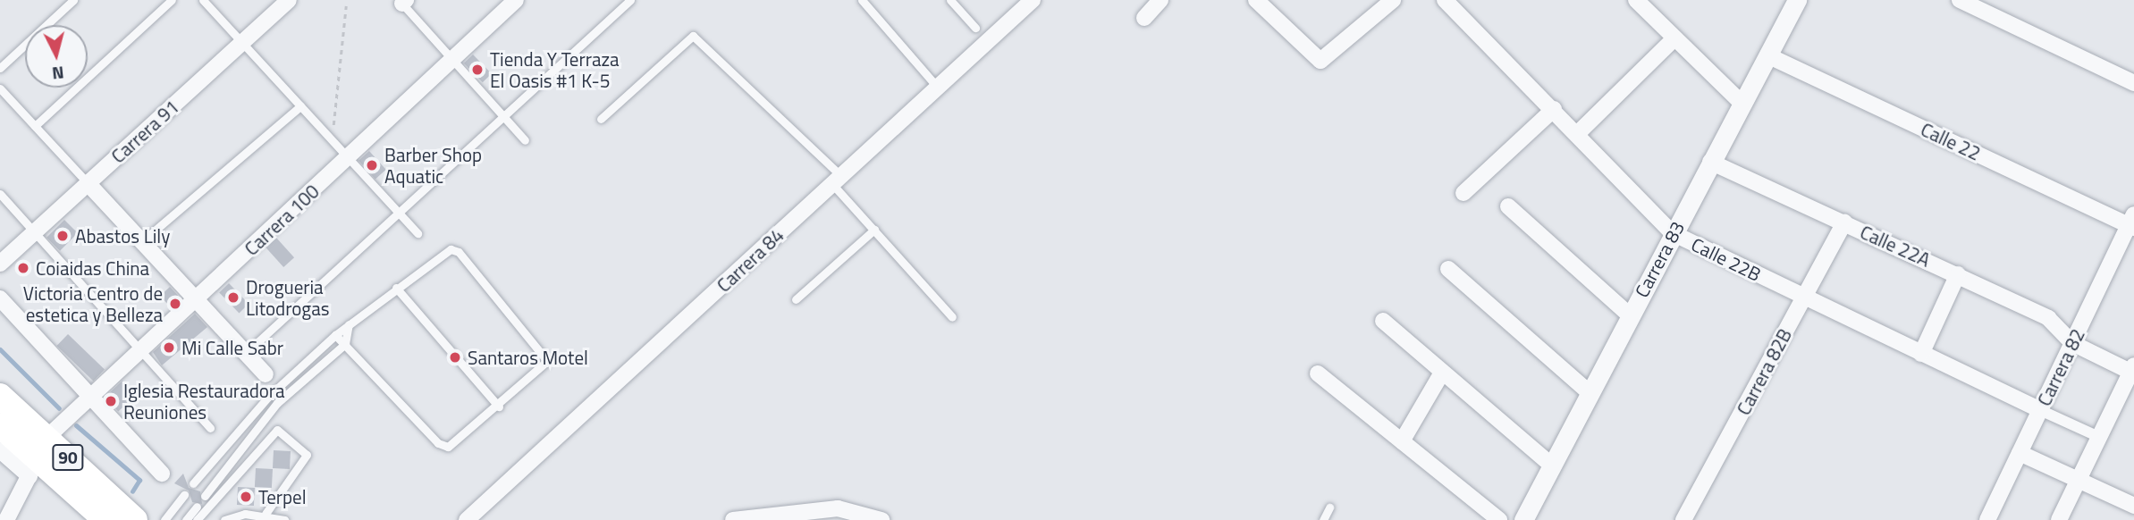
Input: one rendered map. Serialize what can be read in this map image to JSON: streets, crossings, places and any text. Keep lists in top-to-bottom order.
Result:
{
  "streets": {
    "highway": ["90"],
    "street": [
      "Carrera 91",
      "Calle 22",
      "Carrera 100",
      "Calle 22A",
      "Carrera 83",
      "Calle 22B",
      "Carrera 84",
      "Carrera 82",
      "Carrera 82B"
    ]
  },
  "crossings": [
    ["Calle 22", "Carrera 83"],
    ["Calle 22", "Carrera 82"],
    ["Carrera 100", "90"],
    ["Calle 22A", "Carrera 83"],
    ["Calle 22A", "Carrera 82"],
    ["Calle 22A", "Carrera 82B"],
    ["Carrera 83", "Calle 22B"],
    ["Calle 22B", "Carrera 82"],
    ["Calle 22B", "Carrera 82B"]
  ],
  "places": [
    "Tienda Y Terraza El Oasis #1 K-5",
    "Barber Shop Aquatic",
    "Abastos Lily",
    "Coiaidas China",
    "Drogueria Litodrogas",
    "Victoria Centro de estetica y Belleza",
    "Mi Calle Sabr",
    "Santaros Motel",
    "Iglesia Restauradora Reuniones",
    "Terpel"
  ],
  "north": "bottom"
}
